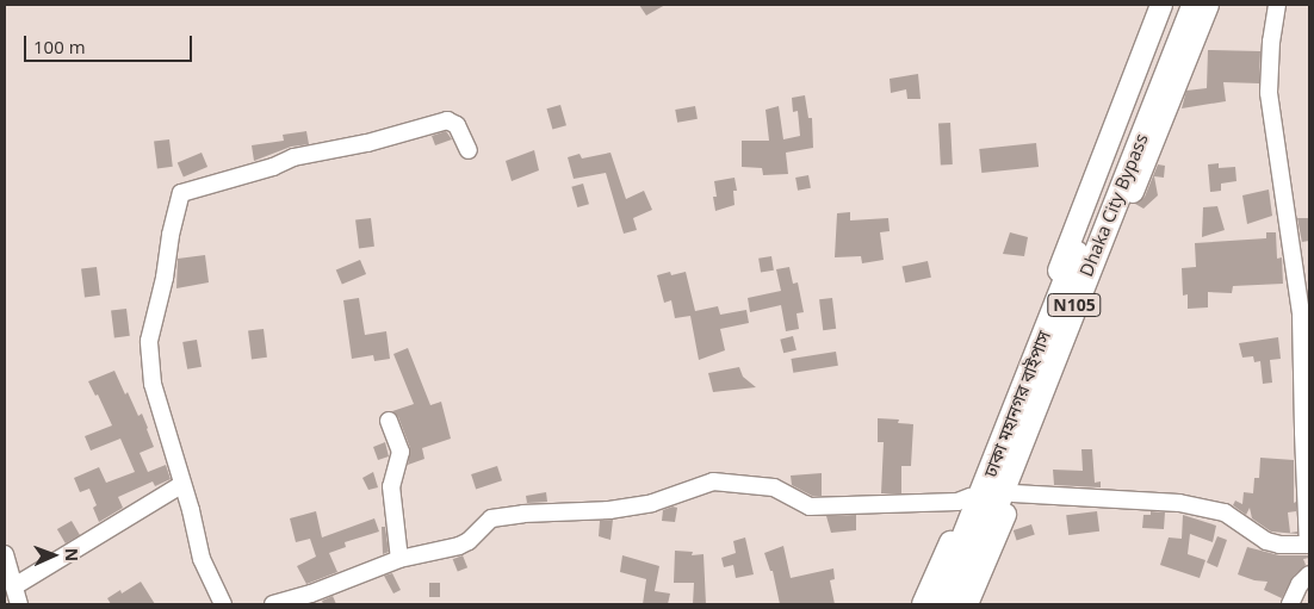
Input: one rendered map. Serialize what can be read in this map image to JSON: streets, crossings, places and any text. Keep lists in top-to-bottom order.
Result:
{
  "streets": {
    "highway": ["Dhaka City Bypass", "N105", "ঢাকা মহানগর বাইপাস"]
  },
  "scale_bar": "100 m",
  "north": "right"
}
